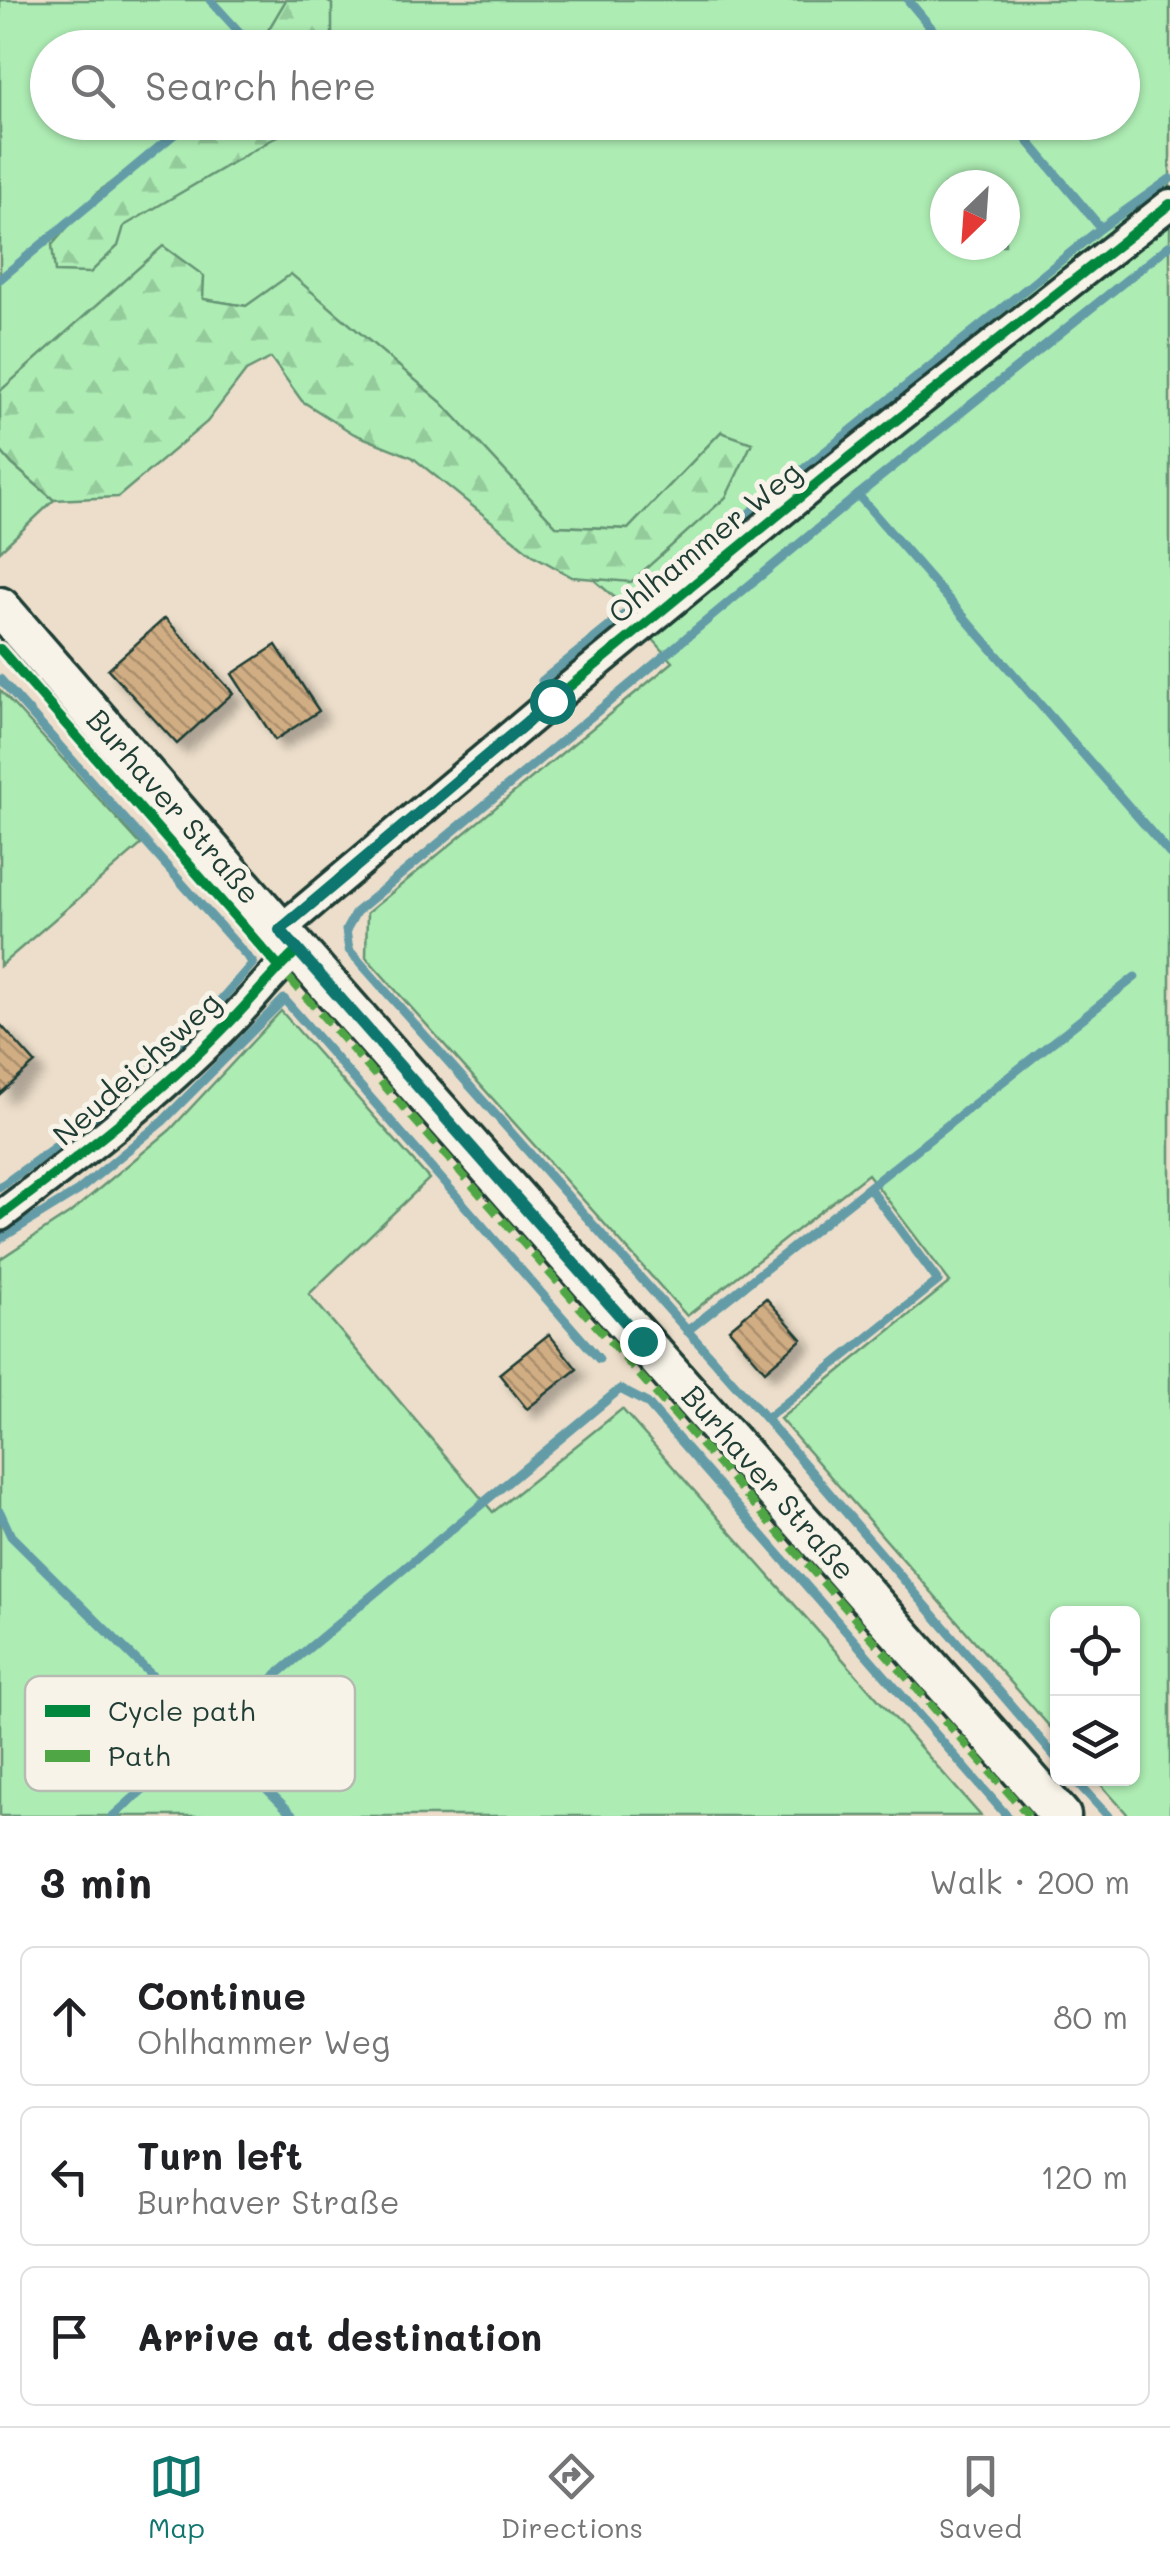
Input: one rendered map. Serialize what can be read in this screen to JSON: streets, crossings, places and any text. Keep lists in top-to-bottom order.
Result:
{
  "streets": {
    "main road": ["Burhaver Straße"],
    "street": ["Ohlhammer Weg", "Neudeichsweg"]
  },
  "crossings": [
    ["Ohlhammer Weg", "Burhaver Straße"],
    ["Ohlhammer Weg", "Neudeichsweg"],
    ["Burhaver Straße", "Neudeichsweg"]
  ],
  "legend": ["Cycle path", "Path"],
  "north": "bottom left",
  "page": {
    "search": "Search here",
    "heading": ["3 min", "Walk · 200 m"],
    "list": [
      ["Continue", "Ohlhammer Weg", "80 m"],
      ["Turn left", "Burhaver Straße", "120 m"],
      "Arrive at destination"
    ],
    "nav": ["Map", "Directions", "Saved"]
  }
}
